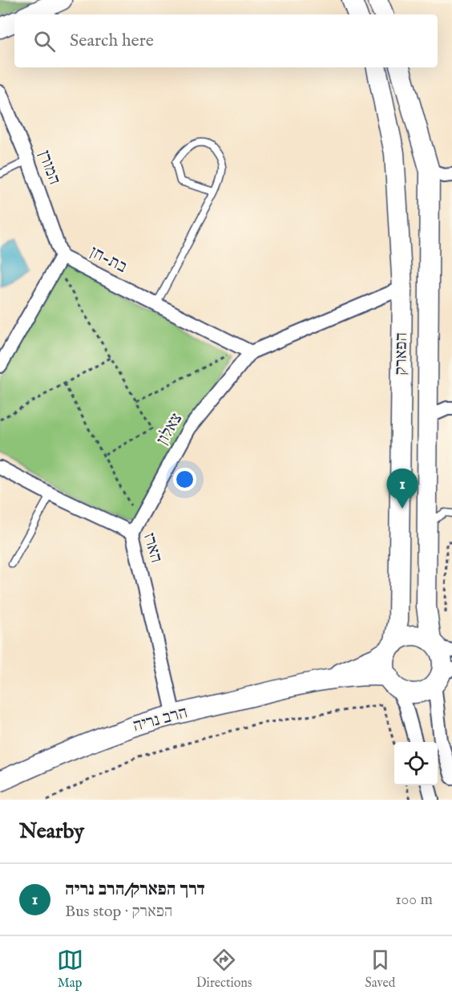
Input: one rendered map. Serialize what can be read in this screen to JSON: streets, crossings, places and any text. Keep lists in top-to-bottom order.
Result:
{
  "streets": {
    "street": [
      "המורן",
      "בת-חן",
      "הפארק",
      "צאלון",
      "הארז",
      "הרב נריה"
    ]
  },
  "crossings": [
    ["המורן", "בת-חן"],
    ["בת-חן", "צאלון"],
    ["הפארק", "הרב נריה"],
    ["צאלון", "הארז"],
    ["הארז", "הרב נריה"]
  ],
  "page": {
    "search": "Search here",
    "pins": "1",
    "heading": "Nearby",
    "list": [
      {
        "mark": "1",
        "name": "דרך הפארק/הרב נריה",
        "note": "Bus stop · הפארק",
        "value": "100 m"
      }
    ],
    "nav": ["Map", "Directions", "Saved"]
  }
}
